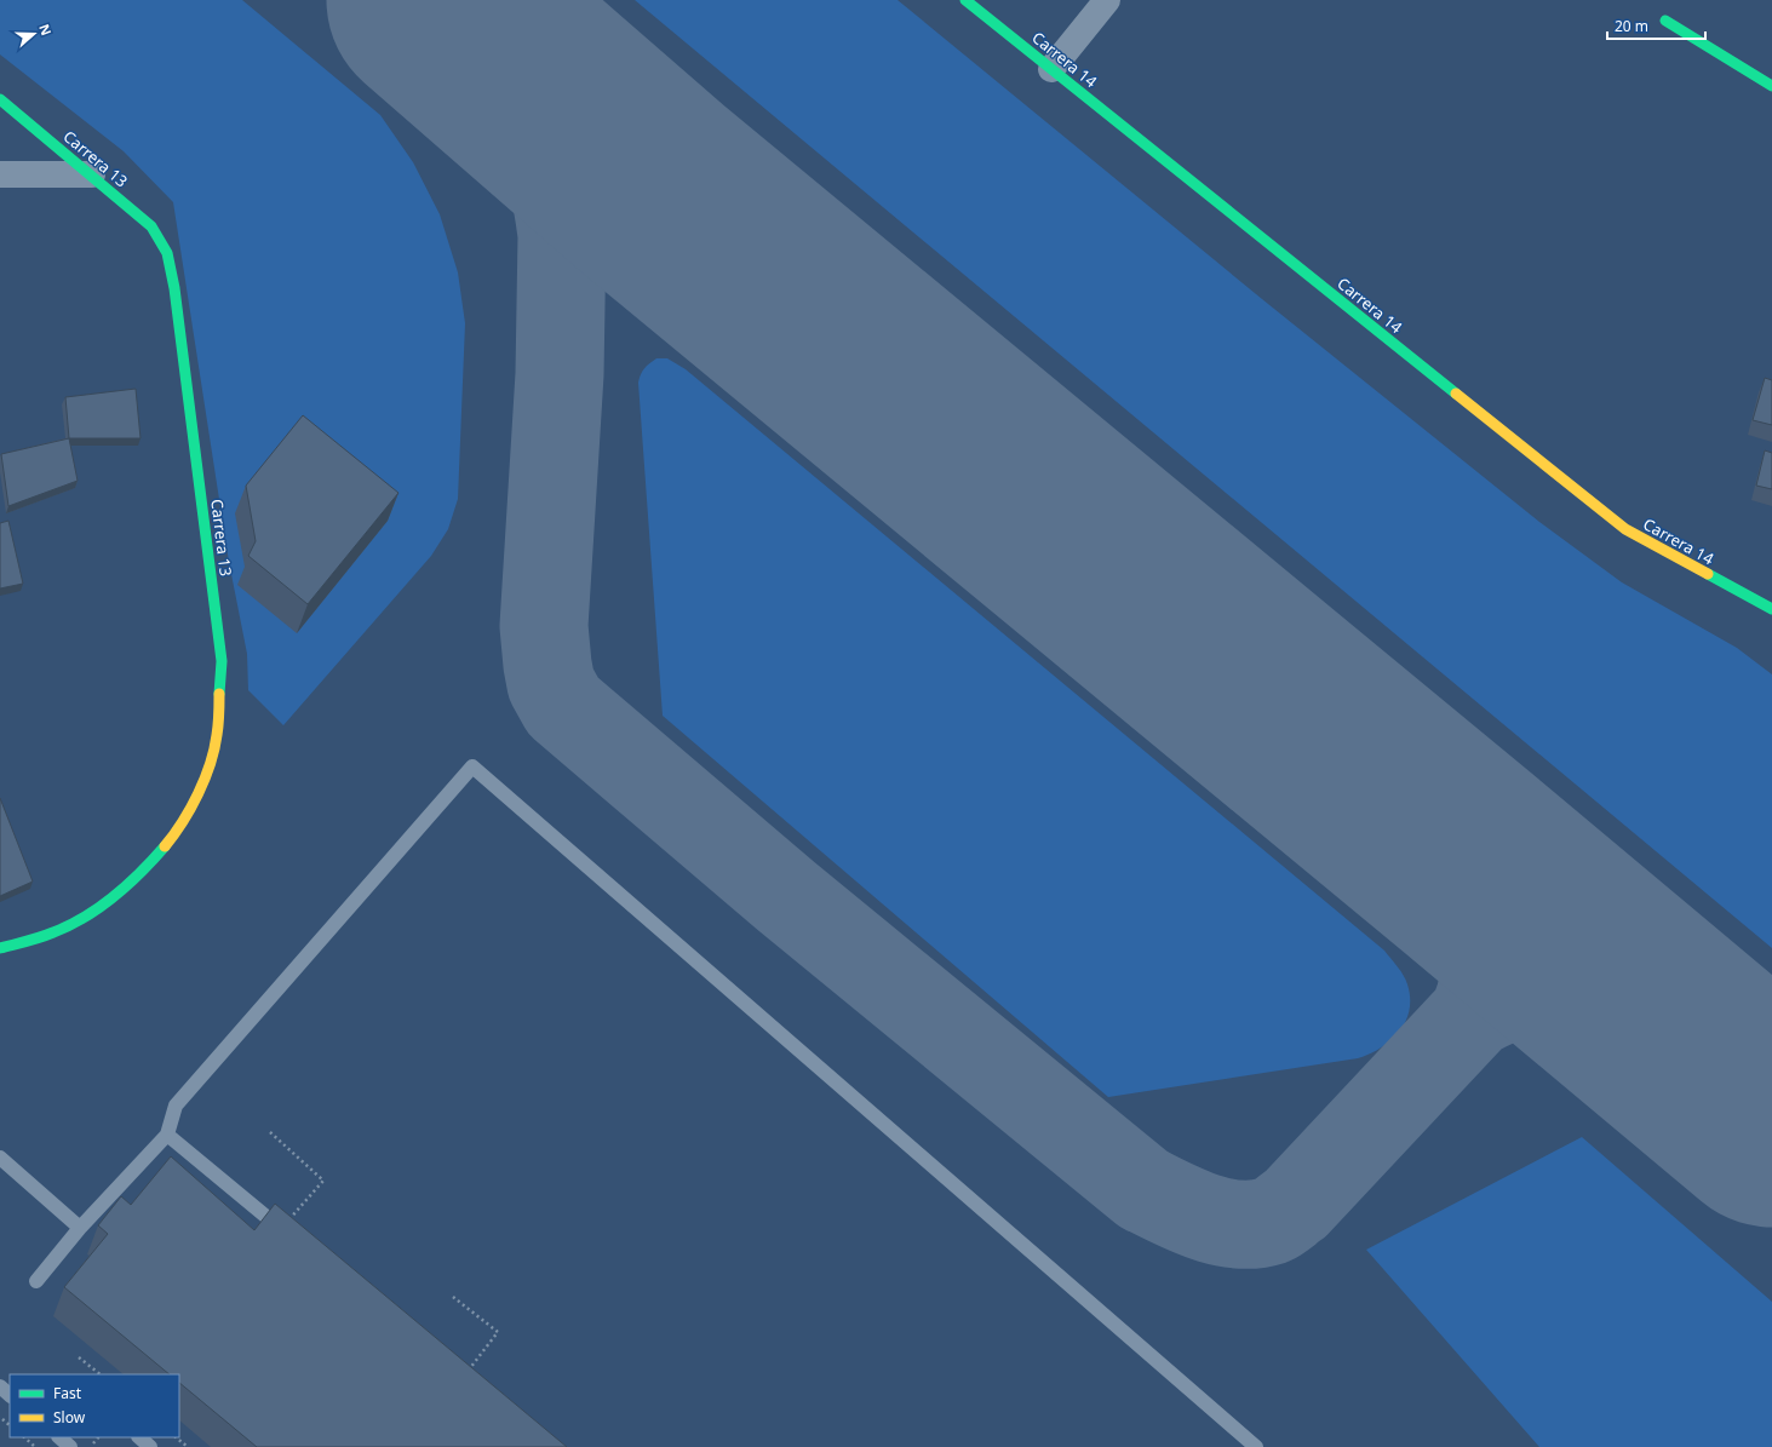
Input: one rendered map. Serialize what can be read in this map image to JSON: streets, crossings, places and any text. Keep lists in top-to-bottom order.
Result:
{
  "streets": {
    "street": ["Carrera 14", "Carrera 13"]
  },
  "legend": ["Fast", "Slow"],
  "scale_bar": "20 m",
  "north": "right"
}
